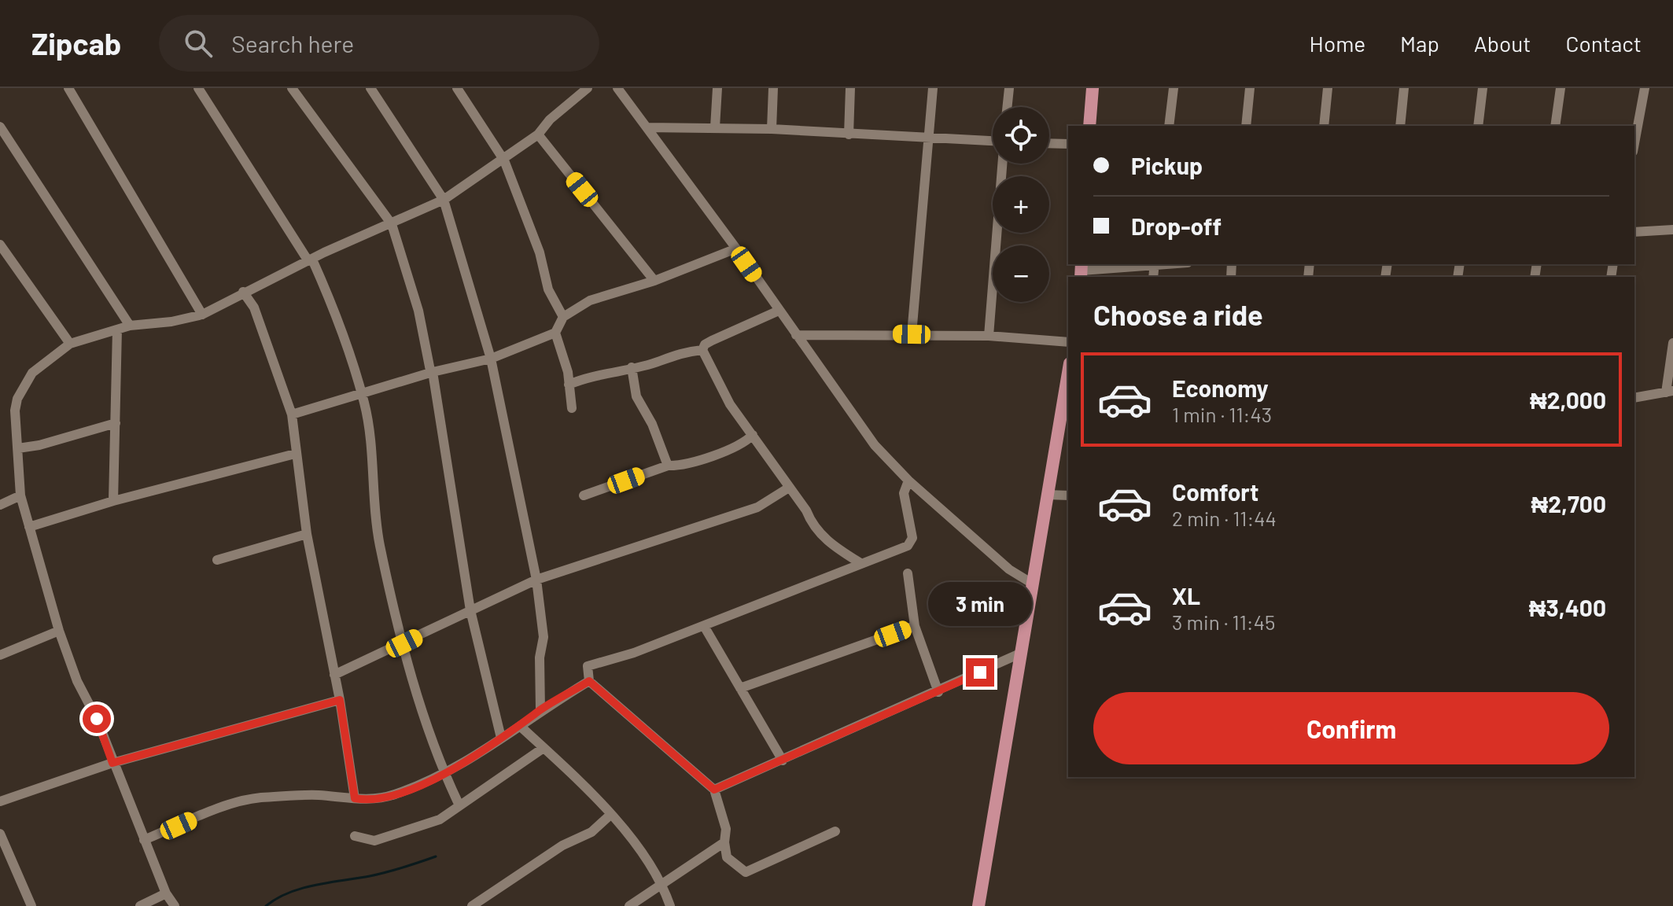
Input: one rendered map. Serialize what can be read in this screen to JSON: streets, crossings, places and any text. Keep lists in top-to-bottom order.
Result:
{
  "page": {
    "header": "Zipcab",
    "search": "Search here",
    "nav": [
      "Home",
      "Map",
      "About",
      "Contact"
    ],
    "map_buttons": ["+", "−"],
    "banner": ["Pickup", "Drop-off"],
    "heading": "Choose a ride",
    "list": [
      {
        "name": "Economy",
        "note": "1 min · 11:43",
        "value": "₦2,000"
      },
      {
        "name": "Comfort",
        "note": "2 min · 11:44",
        "value": "₦2,700"
      },
      {
        "name": "XL",
        "note": "3 min · 11:45",
        "value": "₦3,400"
      }
    ],
    "bubble": "3 min",
    "buttons": "Confirm"
  }
}
